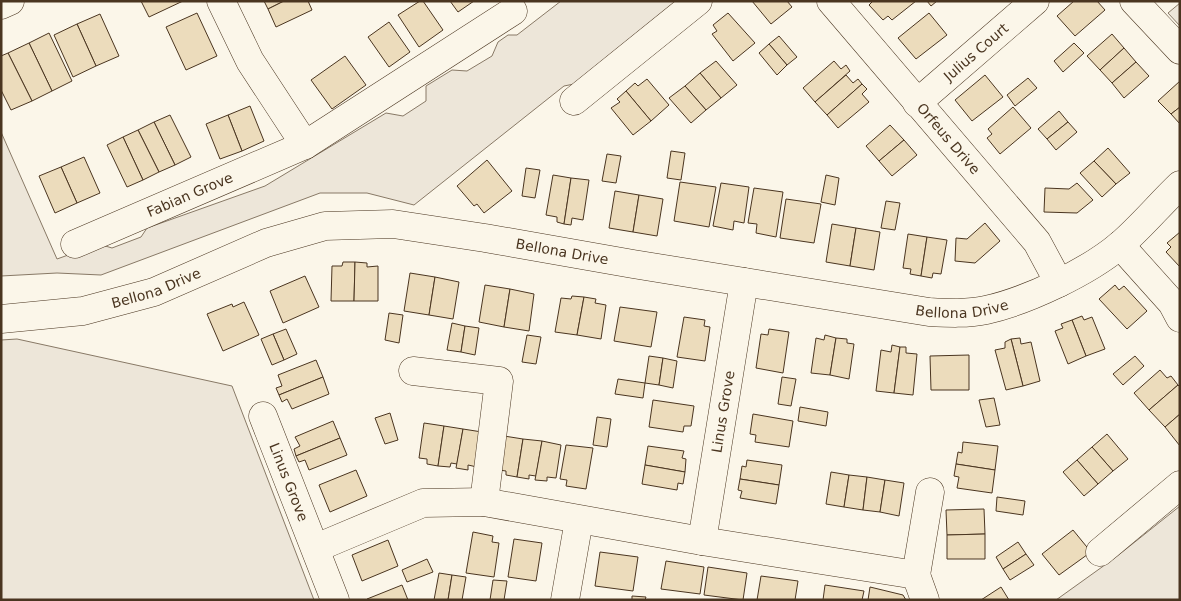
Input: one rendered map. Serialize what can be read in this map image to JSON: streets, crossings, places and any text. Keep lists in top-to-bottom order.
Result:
{
  "streets": {
    "street": [
      "Julius Court",
      "Orfeus Drive",
      "Fabian Grove",
      "Bellona Drive",
      "Linus Grove"
    ]
  },
  "crossings": [
    ["Julius Court", "Orfeus Drive"],
    ["Orfeus Drive", "Bellona Drive"],
    ["Bellona Drive", "Linus Grove"]
  ]
}
